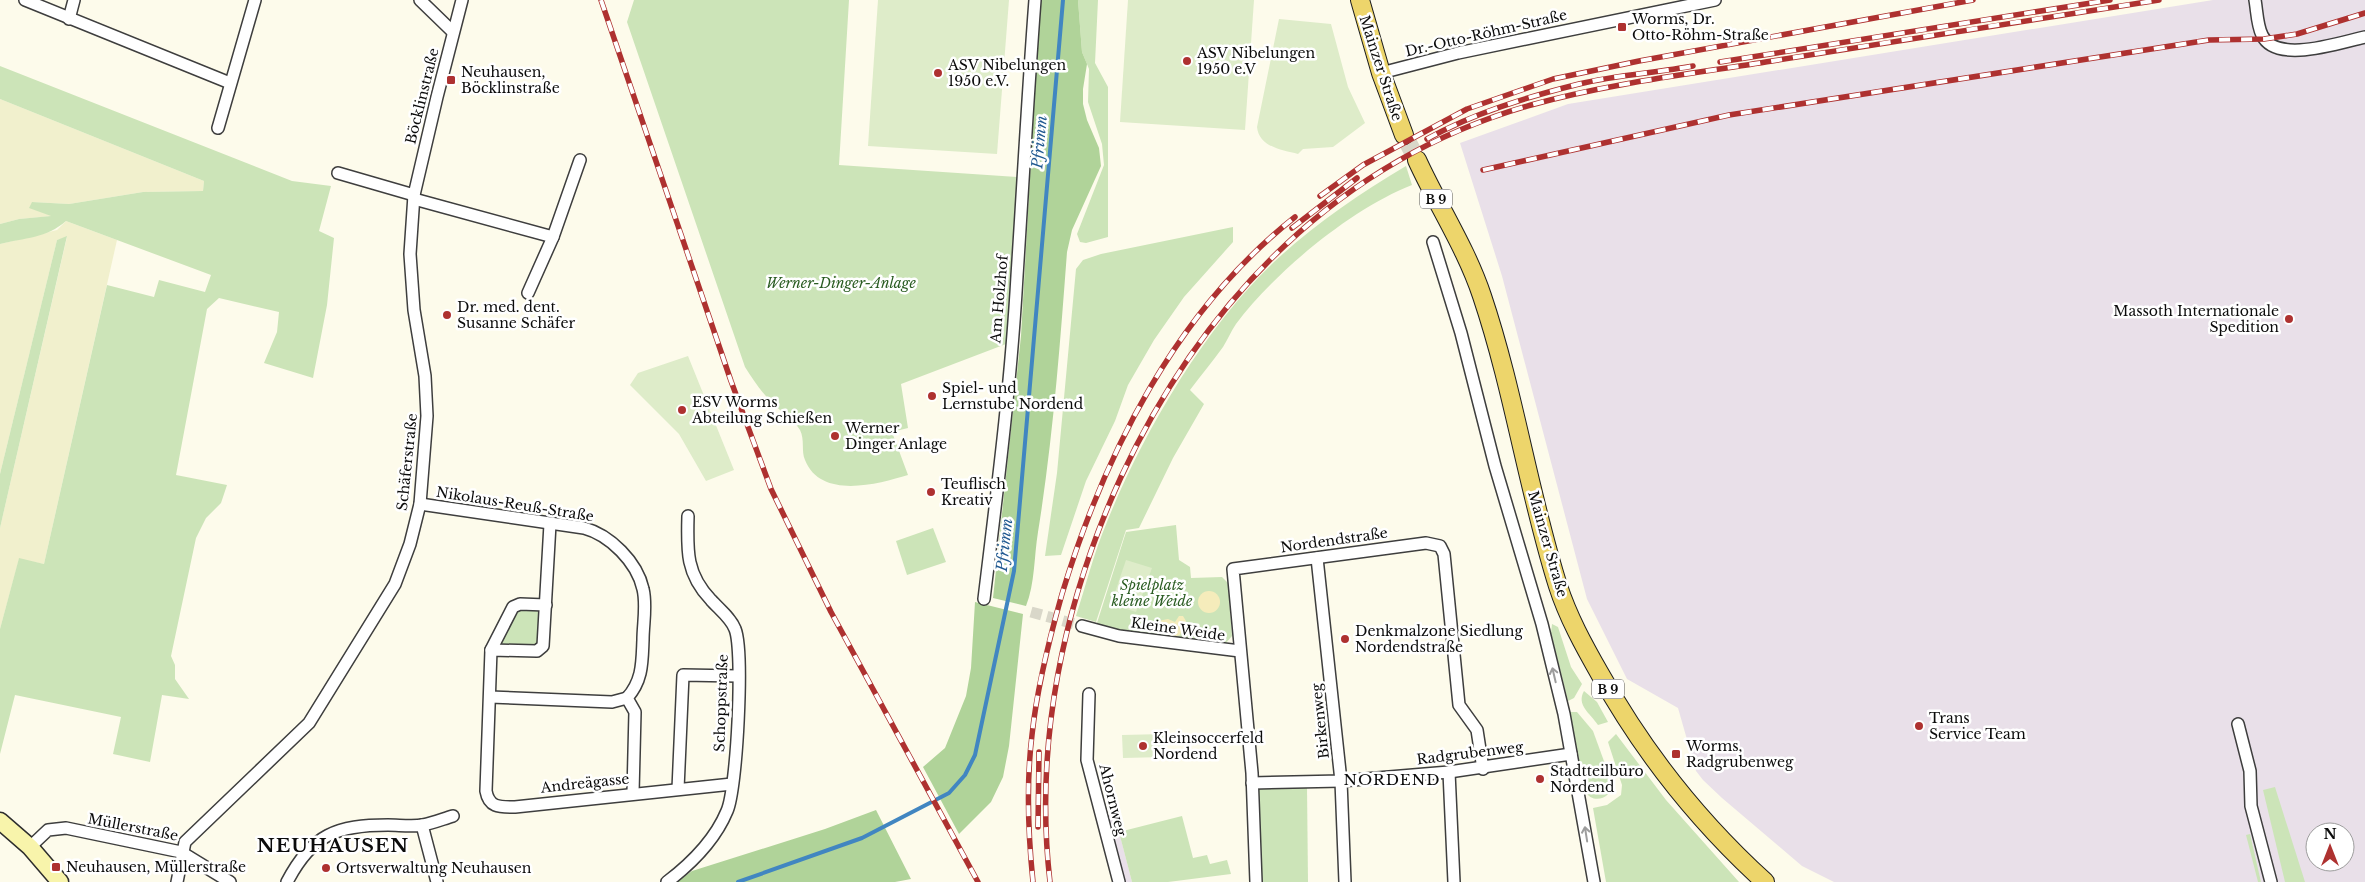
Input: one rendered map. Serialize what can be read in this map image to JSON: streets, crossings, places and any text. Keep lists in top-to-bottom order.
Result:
{
  "streets": {
    "main road": ["Mainzer Straße", "B 9"],
    "street": [
      "Dr.-Otto-Röhm-Straße",
      "Böcklinstraße",
      "Am Holzhof",
      "Schäferstraße",
      "Nikolaus-Reuß-Straße",
      "Nordendstraße",
      "Kleine Weide",
      "Schoppstraße",
      "Birkenweg",
      "Radgrubenweg",
      "Andreägasse",
      "Ahornweg",
      "Müllerstraße"
    ]
  },
  "crossings": [
    ["Dr.-Otto-Röhm-Straße", "Mainzer Straße"],
    ["Mainzer Straße", "Radgrubenweg"],
    ["Böcklinstraße", "Schäferstraße"],
    ["Schäferstraße", "Nikolaus-Reuß-Straße"],
    ["Schäferstraße", "Müllerstraße"],
    ["Nordendstraße", "Kleine Weide"],
    ["Nordendstraße", "Birkenweg"],
    ["Nordendstraße", "Radgrubenweg"],
    ["Kleine Weide", "Radgrubenweg"],
    ["Schoppstraße", "Andreägasse"],
    ["Birkenweg", "Radgrubenweg"]
  ],
  "districts": ["NORDEND", "NEUHAUSEN"],
  "water": ["Pfrimm"],
  "parks": ["Werner-Dinger-Anlage", "Spielplatz kleine Weide"],
  "places": {
    "transit": [
      "Worms, Dr. Otto-Röhm-Straße",
      "Neuhausen, Böcklinstraße",
      "Worms, Radgrubenweg",
      "Neuhausen, Müllerstraße"
    ],
    "other": [
      "ASV Nibelungen 1950 e.V",
      "ASV Nibelungen 1950 e.V.",
      "Dr. med. dent. Susanne Schäfer",
      "Massoth Internationale Spedition",
      "Spiel- und Lernstube Nordend",
      "ESV Worms Abteilung Schießen",
      "Werner Dinger Anlage",
      "Teuflisch Kreativ",
      "Denkmalzone Siedlung Nordendstraße",
      "Trans Service Team",
      "Kleinsoccerfeld Nordend",
      "Stadtteilbüro Nordend",
      "Ortsverwaltung Neuhausen"
    ]
  },
  "north": "top"
}
